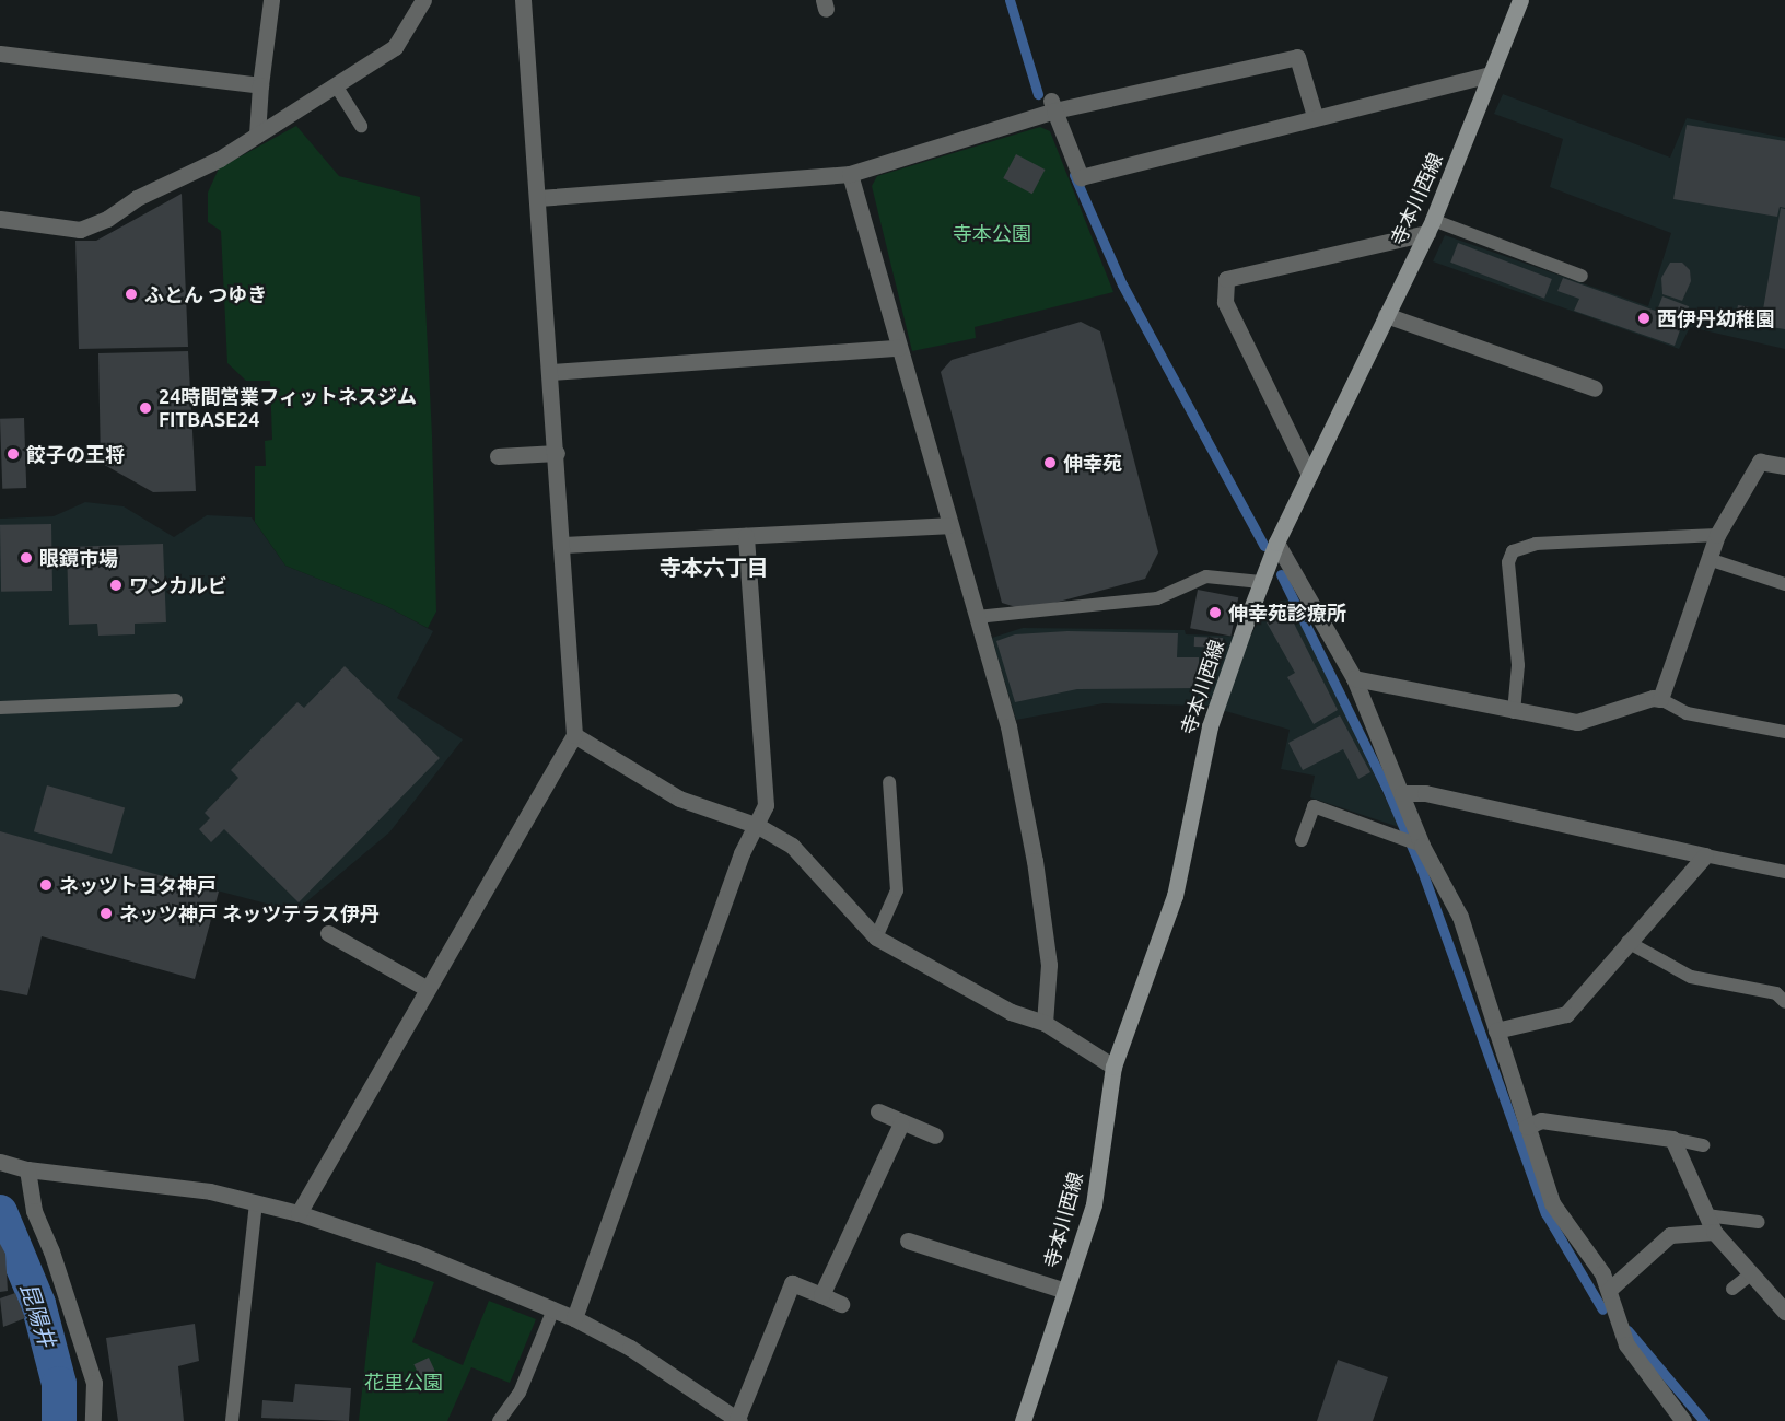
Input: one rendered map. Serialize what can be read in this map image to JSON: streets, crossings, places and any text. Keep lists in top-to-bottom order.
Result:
{
  "streets": {
    "main road": ["寺本川西線"]
  },
  "districts": ["寺本六丁目"],
  "water": ["昆陽井"],
  "parks": ["寺本公園", "花里公園"],
  "places": [
    "ふとん つゆき",
    "西伊丹幼稚園",
    "24時間営業フィットネスジム FITBASE24",
    "餃子の王将",
    "伸幸苑",
    "眼鏡市場",
    "ワンカルビ",
    "伸幸苑診療所",
    "ネッツトヨタ神戸",
    "ネッツ神戸 ネッツテラス伊丹"
  ]
}
